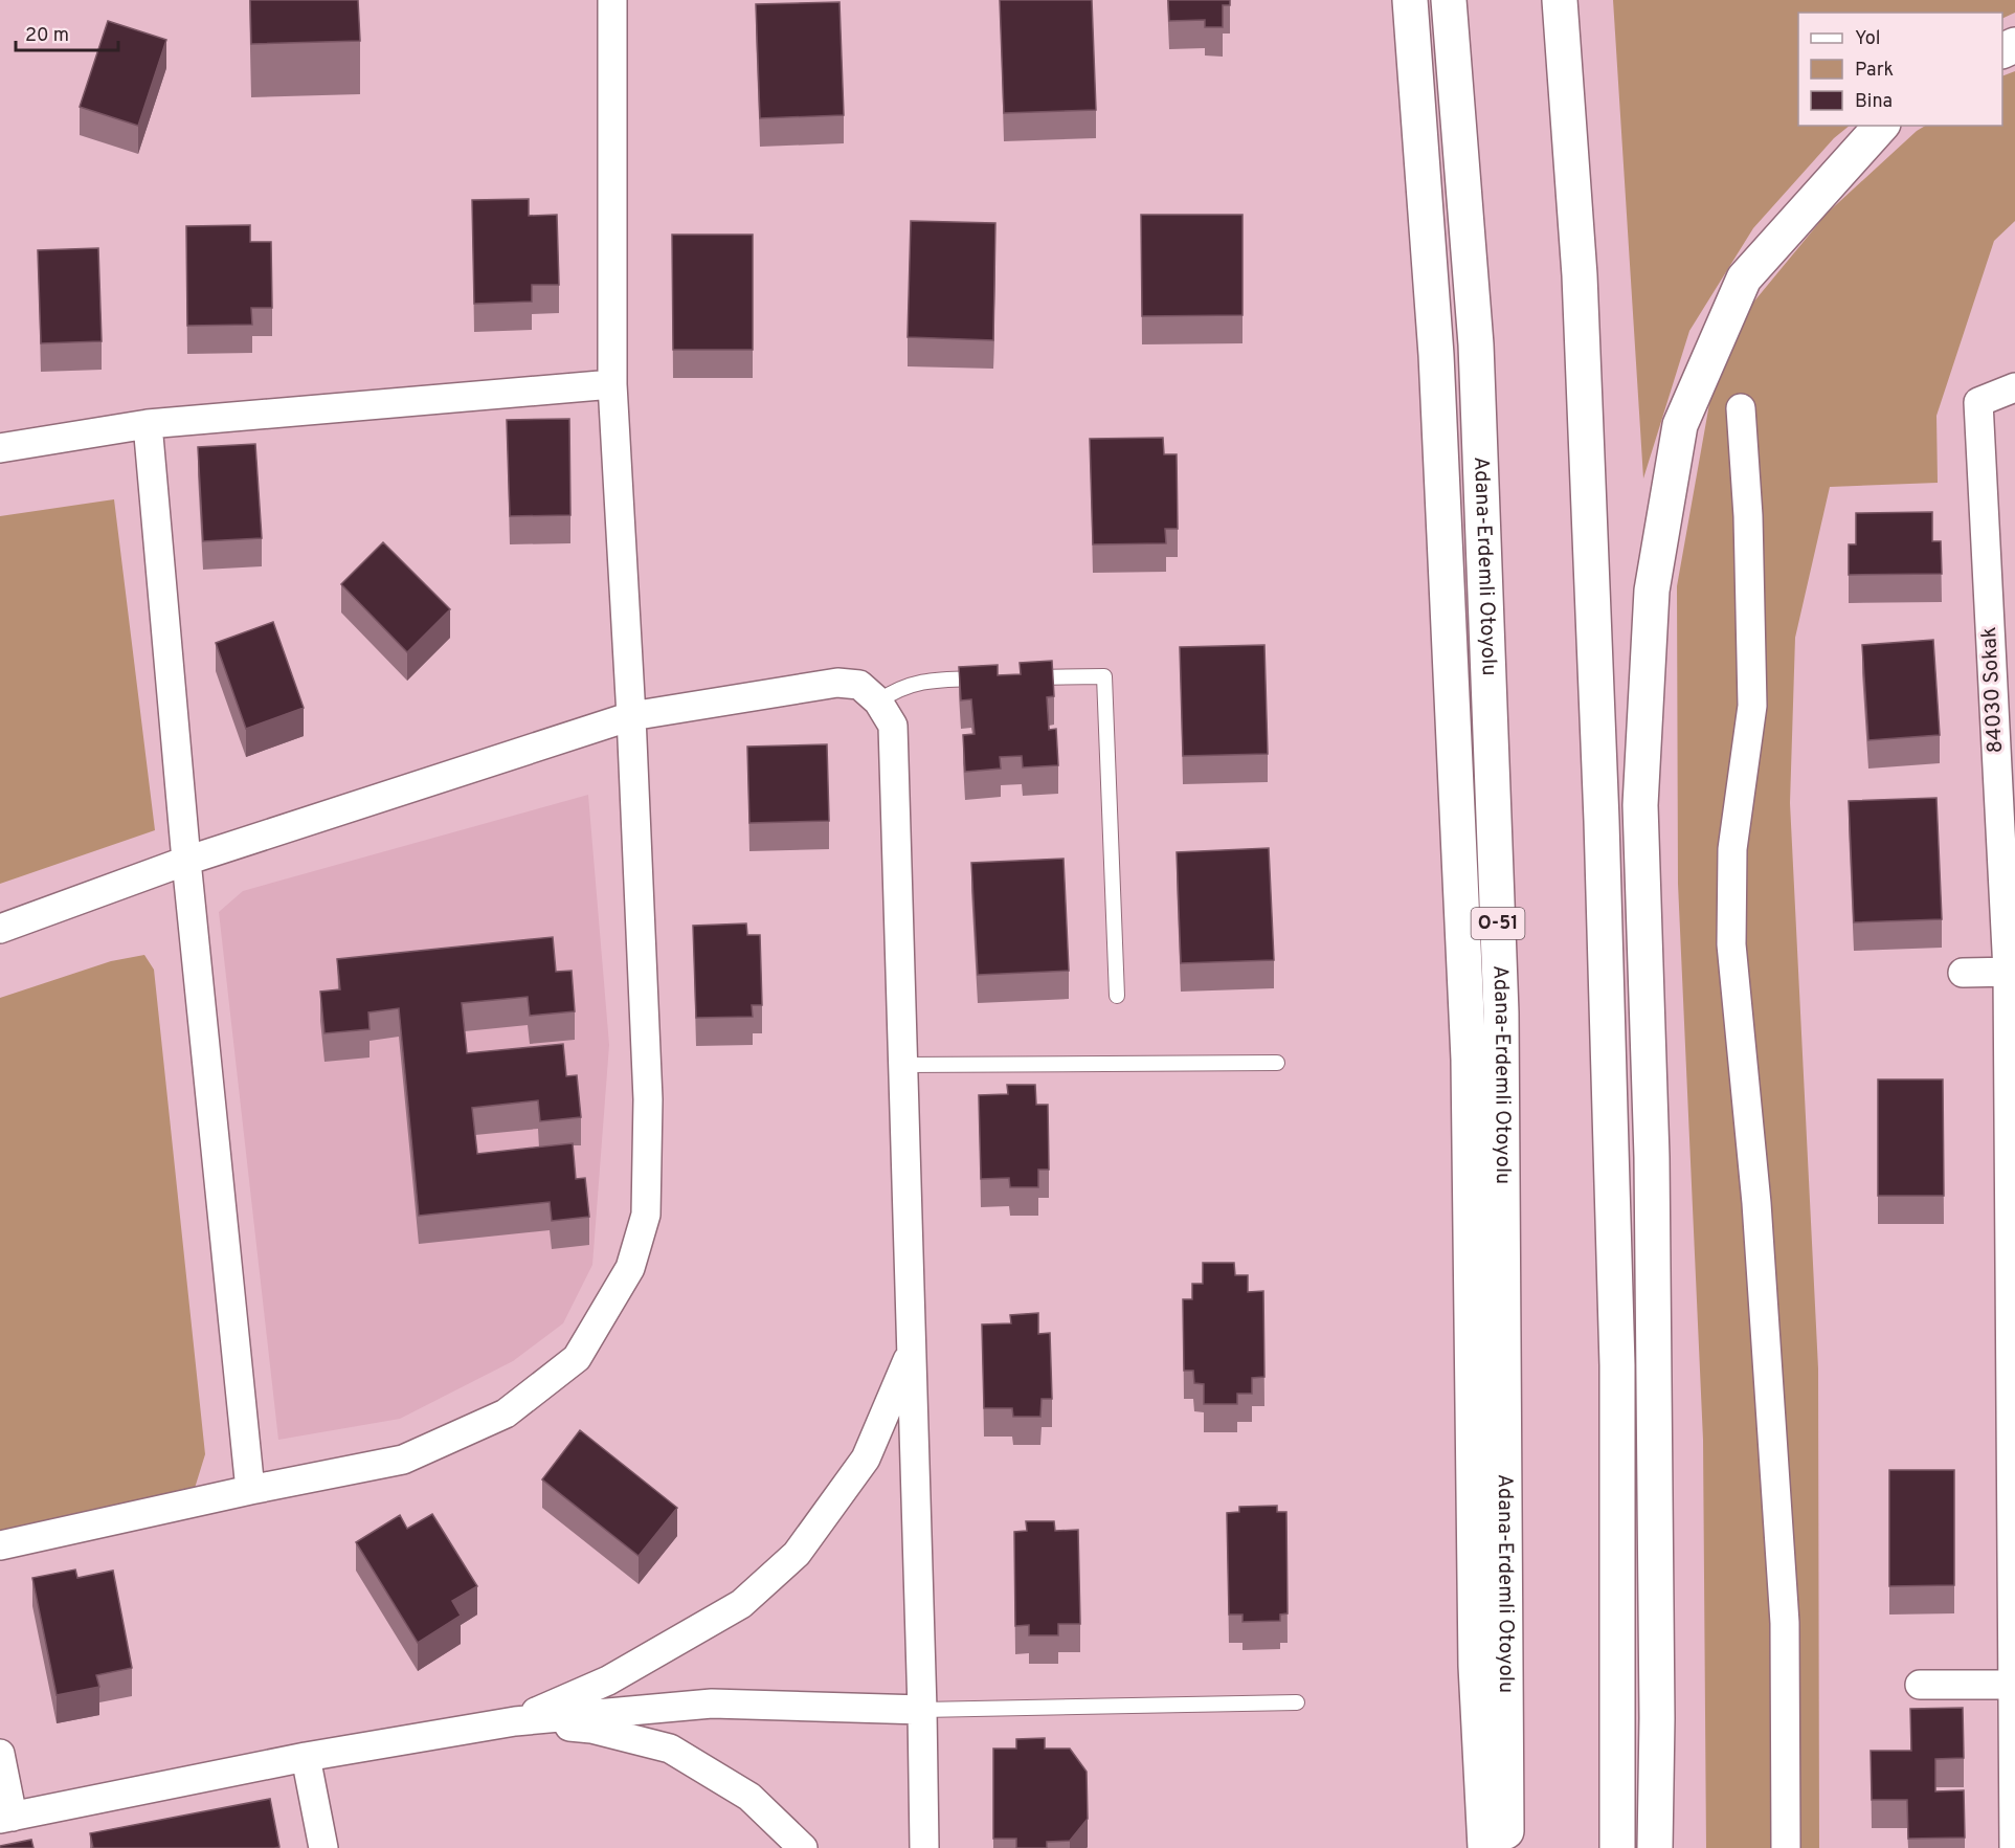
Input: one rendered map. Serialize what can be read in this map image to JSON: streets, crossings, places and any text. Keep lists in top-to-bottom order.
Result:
{
  "streets": {
    "highway": ["Adana-Erdemli Otoyolu", "O-51"],
    "street": ["84030 Sokak"]
  },
  "legend": ["Yol", "Park", "Bina"],
  "scale_bar": "20 m"
}
